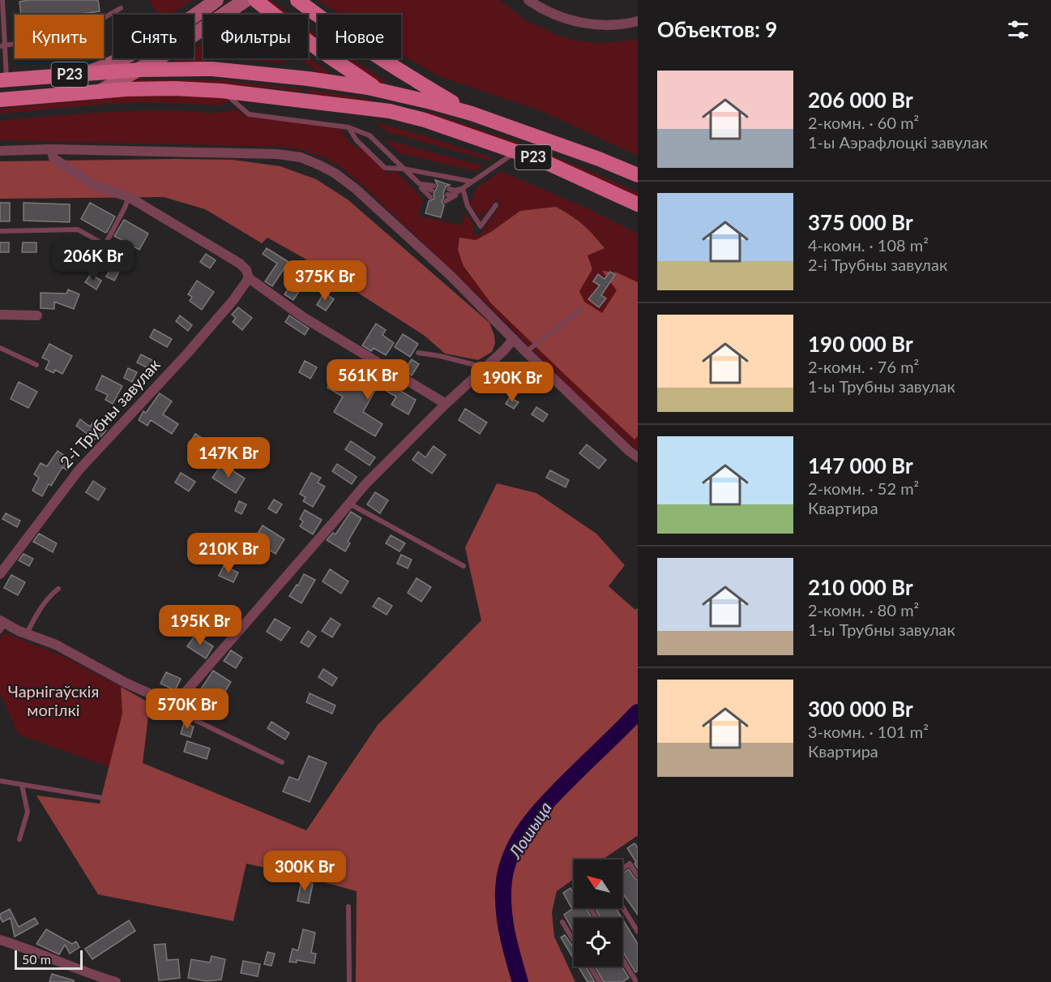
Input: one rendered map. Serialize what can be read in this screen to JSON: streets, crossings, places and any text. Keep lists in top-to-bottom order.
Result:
{
  "streets": {
    "main road": ["Р23"],
    "street": ["2-і Трубны завулак"]
  },
  "water": ["Лошыца"],
  "parks": ["Чарнігаўскія могілкі"],
  "scale_bar": "50 m",
  "north": "top left",
  "page": {
    "heading": "Объектов: 9",
    "chip": [
      "Купить",
      "Снять",
      "Фильтры",
      "Новое"
    ],
    "list": [
      {
        "name": "206 000 Br",
        "note": "2-комн. · 60 m² · 1-ы Аэрафлоцкі завулак"
      },
      {
        "name": "375 000 Br",
        "note": "4-комн. · 108 m² · 2-і Трубны завулак"
      },
      {
        "name": "190 000 Br",
        "note": "2-комн. · 76 m² · 1-ы Трубны завулак"
      },
      {
        "name": "147 000 Br",
        "note": "2-комн. · 52 m² · Квартира"
      },
      {
        "name": "210 000 Br",
        "note": "2-комн. · 80 m² · 1-ы Трубны завулак"
      },
      {
        "name": "300 000 Br",
        "note": "3-комн. · 101 m² · Квартира"
      }
    ],
    "price": [
      "206K Br",
      "375K Br",
      "561K Br",
      "190K Br",
      "147K Br",
      "210K Br",
      "195K Br",
      "570K Br",
      "300K Br"
    ],
    "scale": "50 m"
  }
}
